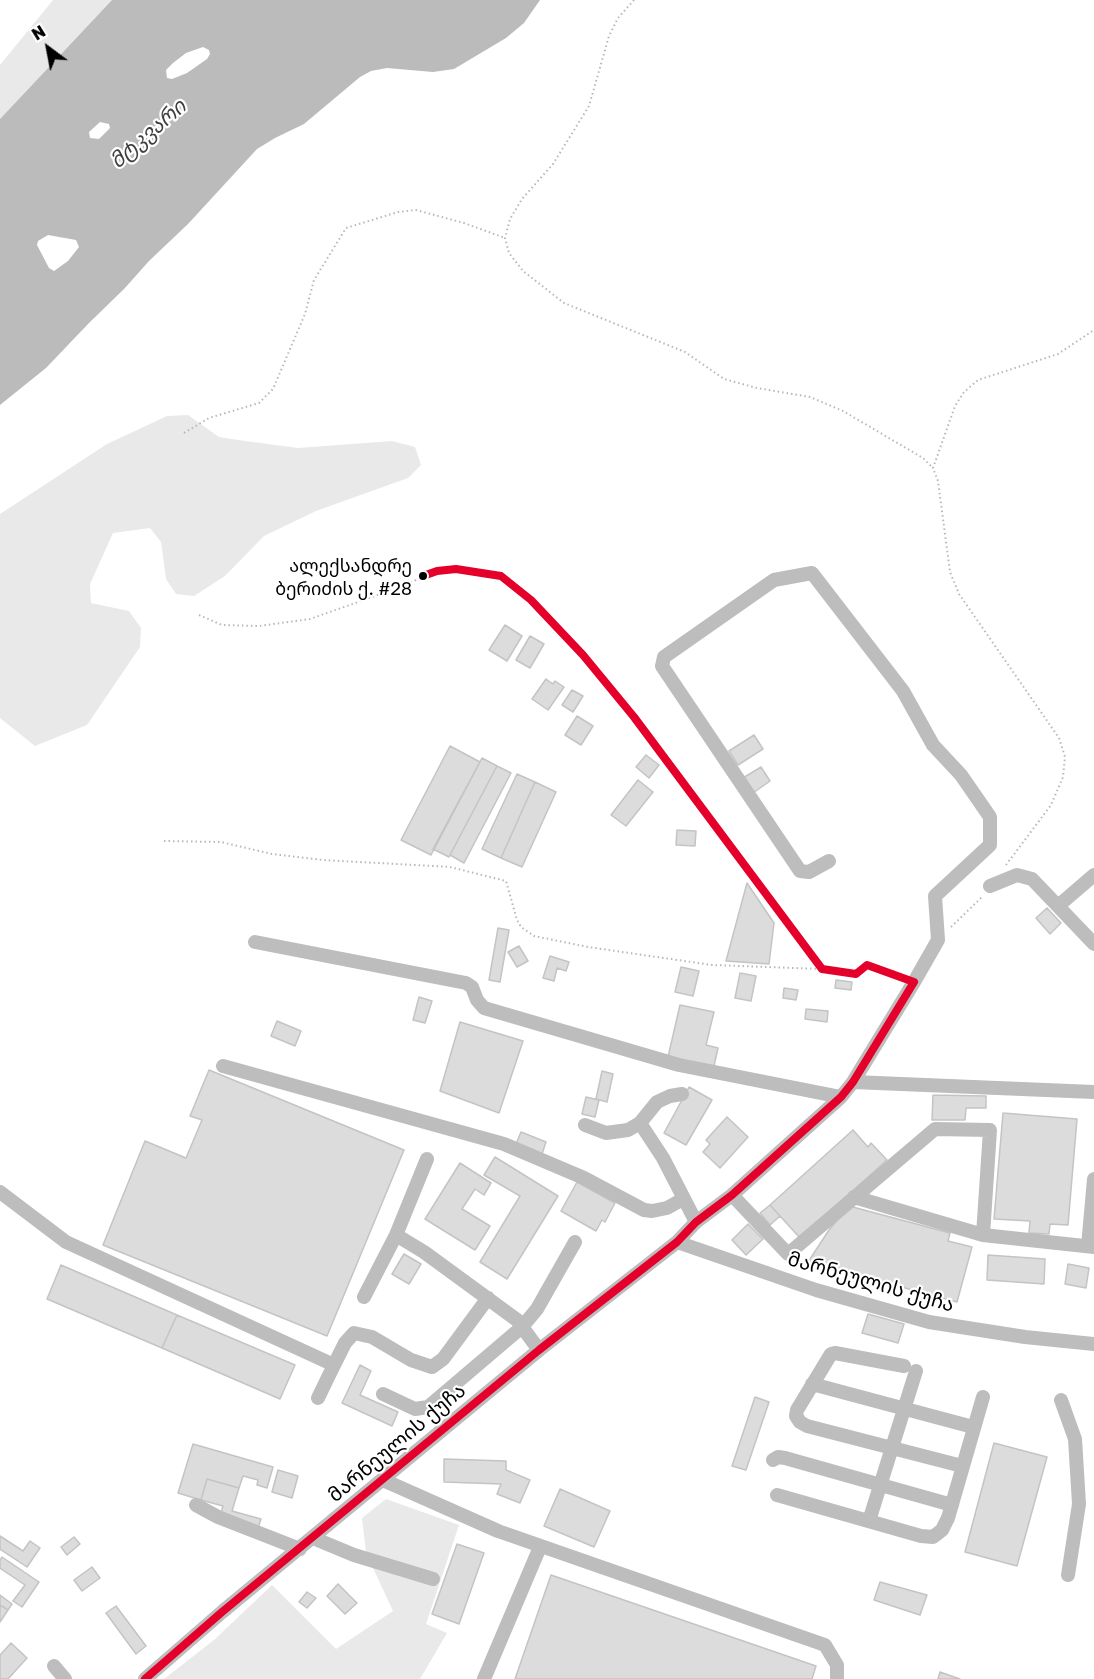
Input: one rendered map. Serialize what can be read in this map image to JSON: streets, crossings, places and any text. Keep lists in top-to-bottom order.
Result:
{
  "streets": {
    "street": ["მარნეულის ქუჩა"]
  },
  "water": ["მტკვარი"],
  "places": ["ალექსანდრე ბერიძის ქ. #28"],
  "north": "top left"
}
